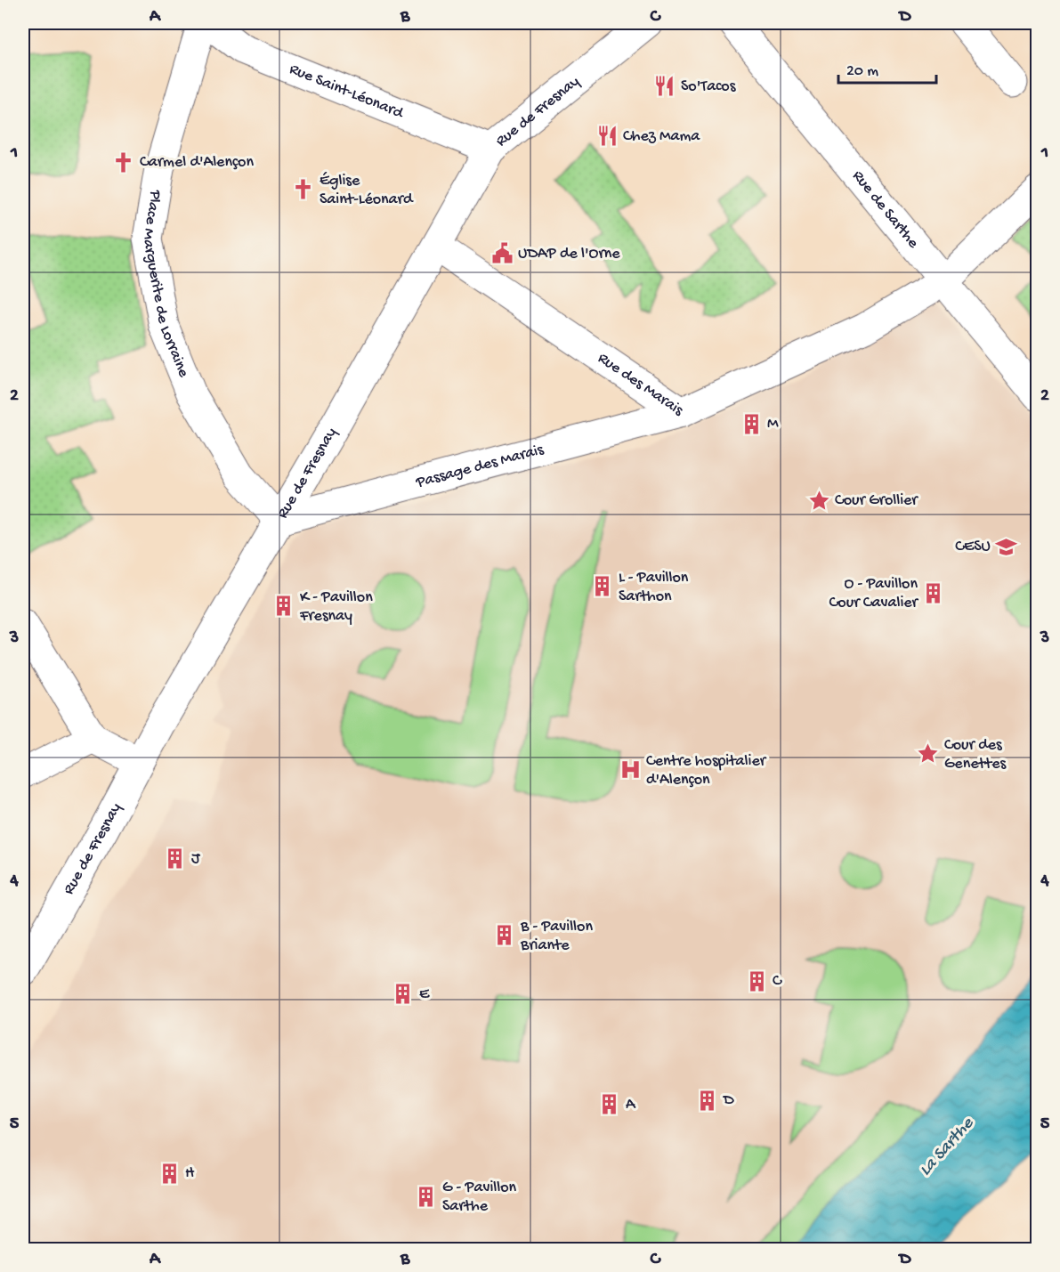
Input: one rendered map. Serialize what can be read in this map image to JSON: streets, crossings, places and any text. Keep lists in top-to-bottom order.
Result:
{
  "streets": {
    "street": [
      "Rue Saint-Léonard",
      "Rue de Fresnay",
      "Rue de Sarthe",
      "Place Marguerite de Lorraine",
      "Rue des Marais",
      "Passage des Marais"
    ]
  },
  "crossings": [
    ["Rue Saint-Léonard", "Rue de Fresnay"],
    ["Rue de Fresnay", "Place Marguerite de Lorraine"],
    ["Rue de Fresnay", "Rue des Marais"],
    ["Rue de Fresnay", "Passage des Marais"],
    ["Rue de Sarthe", "Rue des Marais"],
    ["Place Marguerite de Lorraine", "Passage des Marais"],
    ["Rue des Marais", "Passage des Marais"]
  ],
  "water": ["La Sarthe"],
  "places": {
    "restaurant": ["So'Tacos", "Chez Mama"],
    "church": ["Carmel d'Alençon", "Église Saint-Léonard"],
    "public building": ["UDAP de l'Orne"],
    "building": [
      "M",
      "L - Pavillon Sarthon",
      "O - Pavillon Cour Cavalier",
      "K - Pavillon Fresnay",
      "J",
      "B - Pavillon Briante",
      "C",
      "E",
      "D",
      "A",
      "H",
      "G - Pavillon Sarthe"
    ],
    "place": ["Cour Grollier", "Cour des Genettes"],
    "school or university": ["CESU"],
    "hospital": ["Centre hospitalier d'Alençon"]
  },
  "scale_bar": "20 m",
  "grid": {
    "columns": [
      "A",
      "B",
      "C",
      "D"
    ],
    "rows": [
      "1",
      "2",
      "3",
      "4",
      "5"
    ]
  }
}
